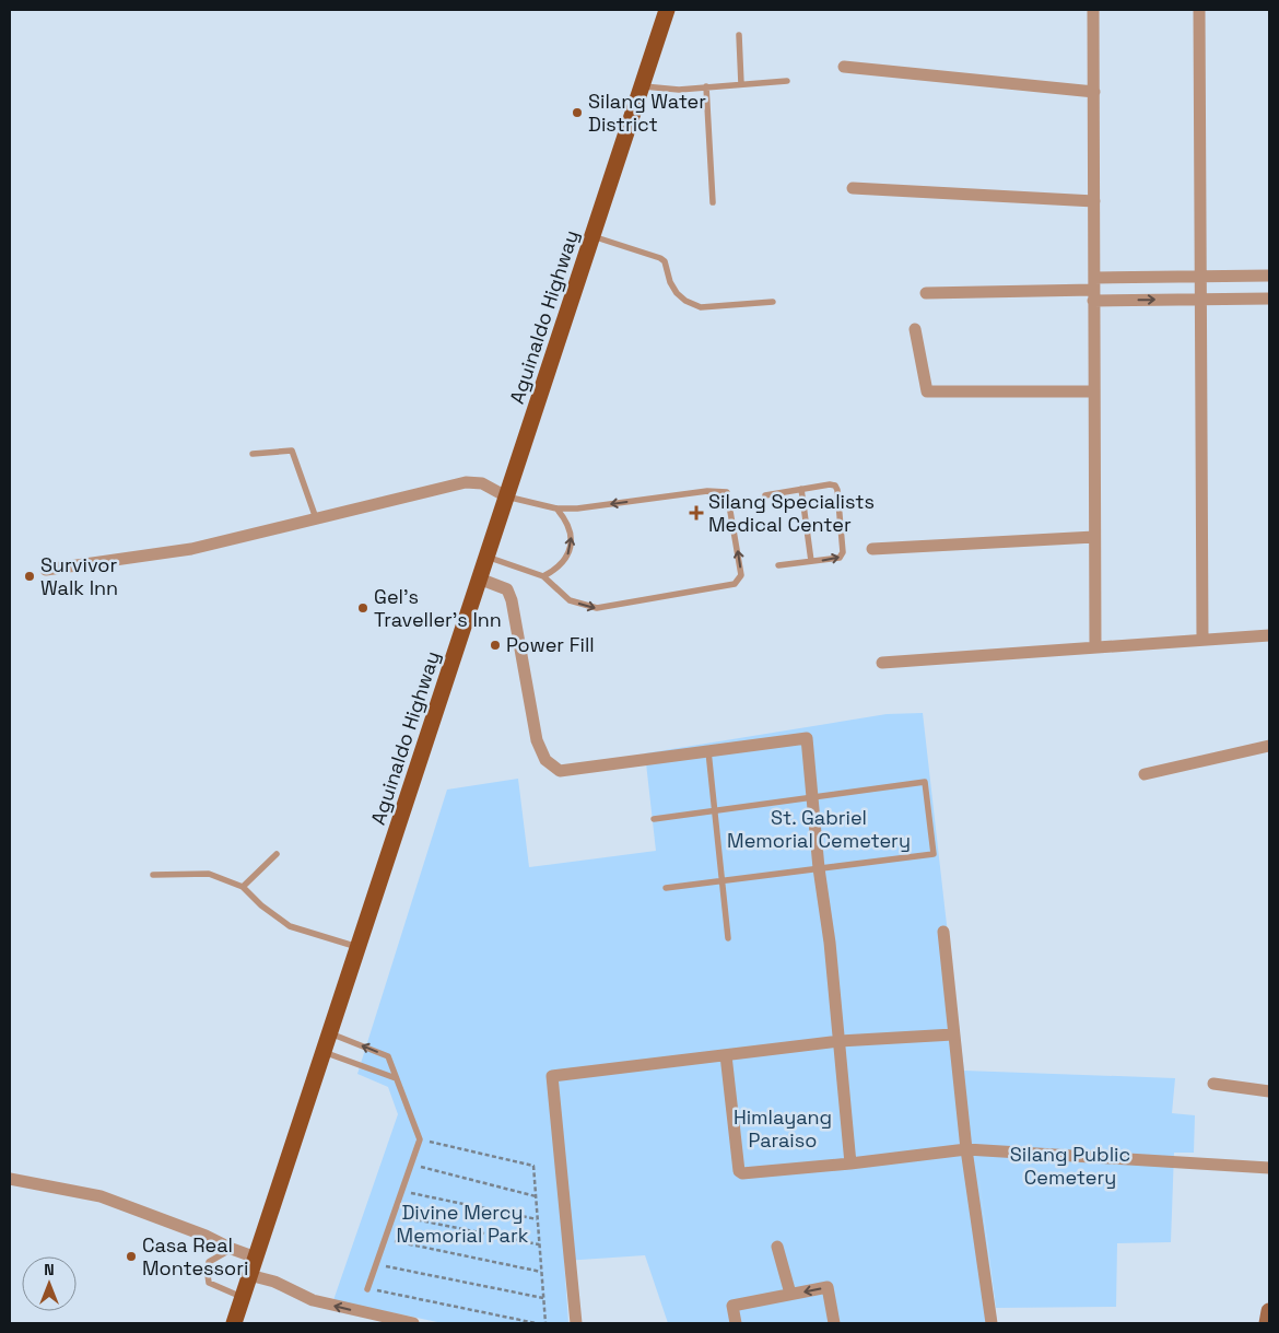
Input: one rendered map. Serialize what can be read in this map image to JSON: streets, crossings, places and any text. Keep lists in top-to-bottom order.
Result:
{
  "streets": {
    "main road": ["Aguinaldo Highway"]
  },
  "parks": [
    "St. Gabriel Memorial Cemetery",
    "Himlayang Paraiso",
    "Silang Public Cemetery",
    "Divine Mercy Memorial Park"
  ],
  "places": {
    "other": [
      "Silang Water District",
      "Survivor Walk Inn",
      "Gel's Traveller's Inn",
      "Power Fill",
      "Casa Real Montessori"
    ],
    "health": ["Silang Specialists Medical Center"]
  },
  "north": "top"
}
